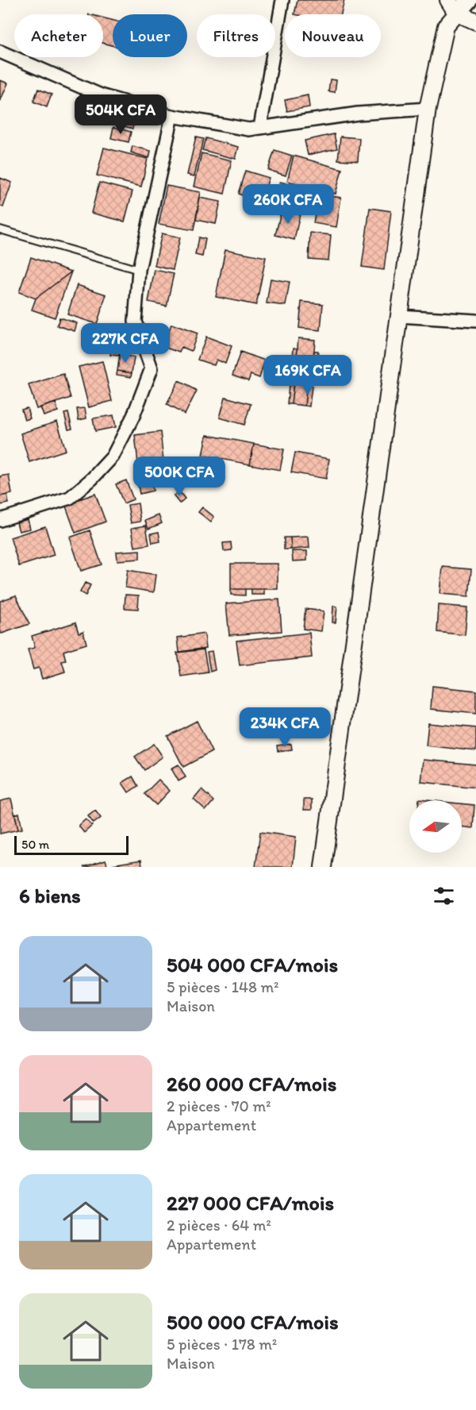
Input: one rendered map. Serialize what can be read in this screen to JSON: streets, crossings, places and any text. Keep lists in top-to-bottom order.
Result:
{
  "scale_bar": "50 m",
  "north": "left",
  "page": {
    "chip": [
      "Acheter",
      "Louer",
      "Filtres",
      "Nouveau"
    ],
    "price": [
      "504K CFA",
      "260K CFA",
      "227K CFA",
      "169K CFA",
      "500K CFA",
      "234K CFA"
    ],
    "scale": "50 m",
    "heading": "6 biens",
    "list": [
      {
        "name": "504 000 CFA/mois",
        "note": "5 pièces · 148 m² · Maison"
      },
      {
        "name": "260 000 CFA/mois",
        "note": "2 pièces · 70 m² · Appartement"
      },
      {
        "name": "227 000 CFA/mois",
        "note": "2 pièces · 64 m² · Appartement"
      },
      {
        "name": "500 000 CFA/mois",
        "note": "5 pièces · 178 m² · Maison"
      }
    ]
  }
}
